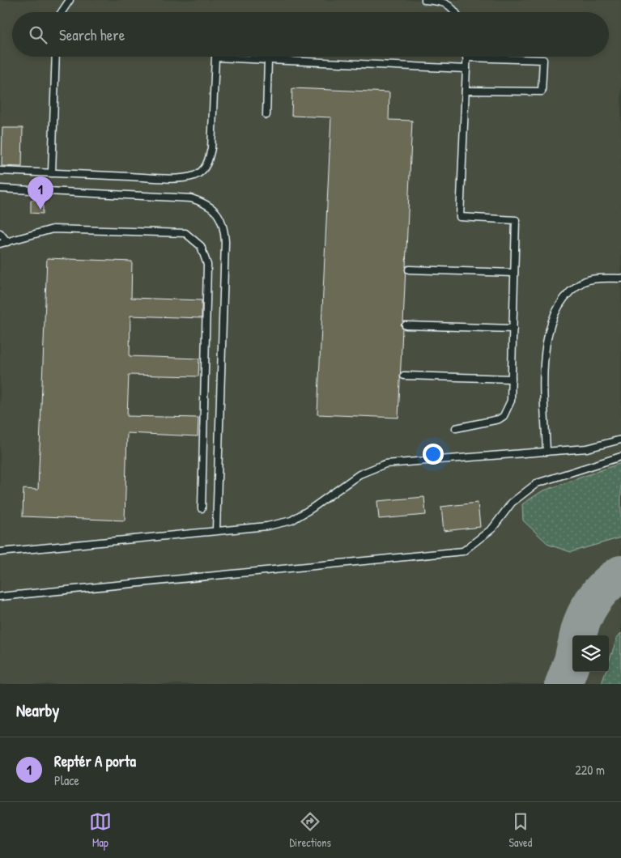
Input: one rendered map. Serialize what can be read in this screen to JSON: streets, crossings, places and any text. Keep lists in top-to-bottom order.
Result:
{
  "page": {
    "search": "Search here",
    "pins": "1",
    "heading": "Nearby",
    "list": [
      {
        "mark": "1",
        "name": "Reptér A porta",
        "note": "Place",
        "value": "220 m"
      }
    ],
    "nav": ["Map", "Directions", "Saved"]
  }
}
